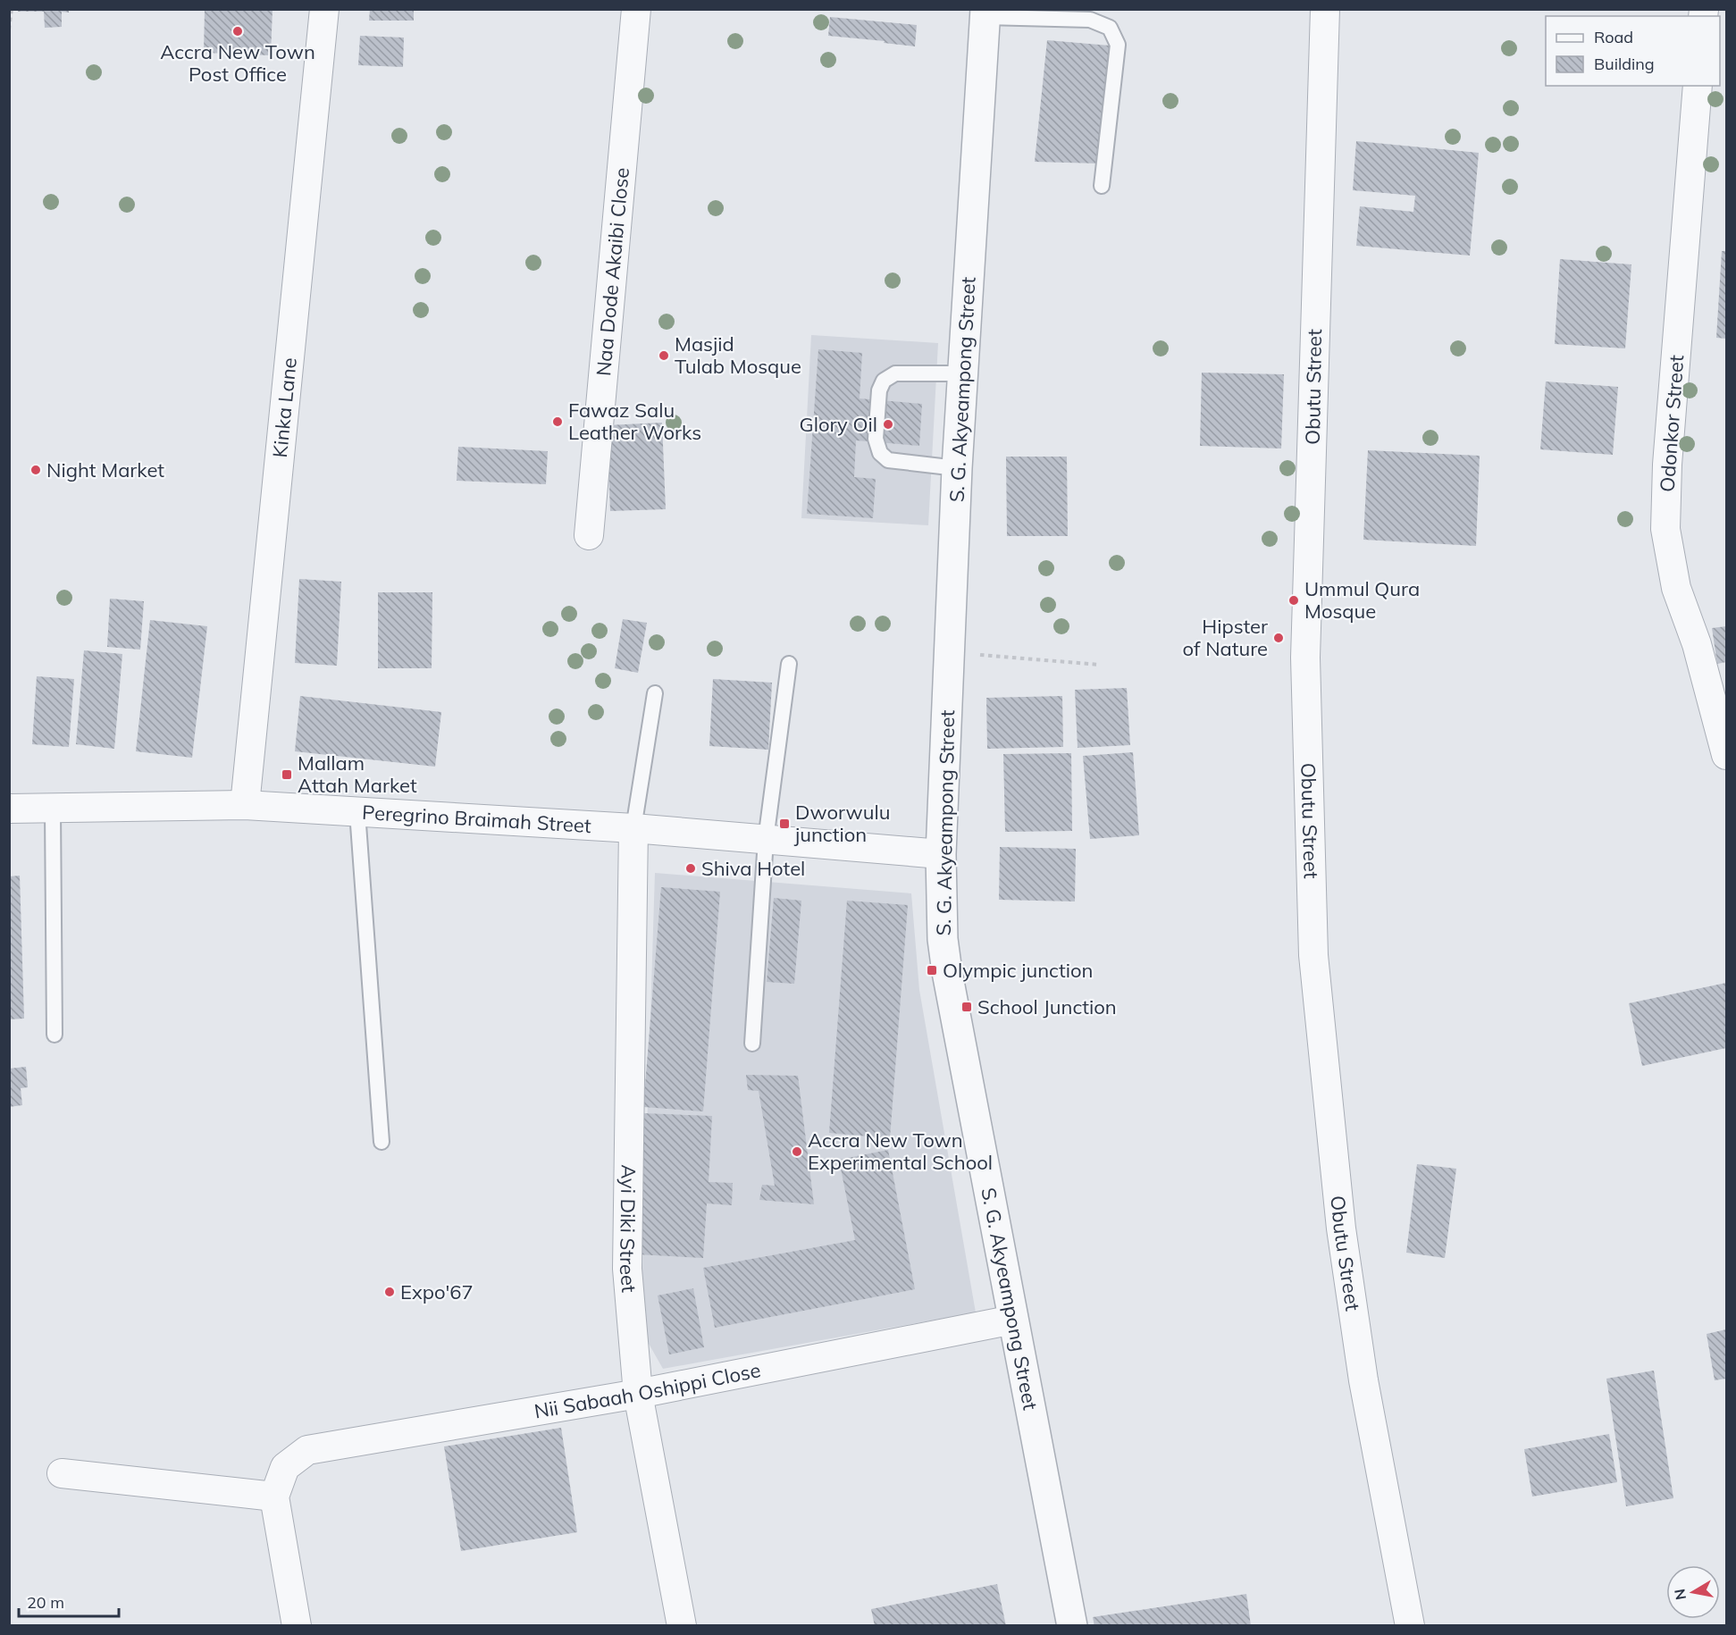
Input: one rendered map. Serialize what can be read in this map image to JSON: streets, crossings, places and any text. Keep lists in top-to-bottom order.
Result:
{
  "streets": {
    "street": [
      "Naa Dode Akaibi Close",
      "Obutu Street",
      "S. G. Akyeampong Street",
      "Kinka Lane",
      "Odonkor Street",
      "Peregrino Braimah Street",
      "Ayi Diki Street",
      "Nii Sabaah Oshippi Close"
    ]
  },
  "crossings": [
    ["S. G. Akyeampong Street", "Peregrino Braimah Street"],
    ["S. G. Akyeampong Street", "Nii Sabaah Oshippi Close"],
    ["Kinka Lane", "Peregrino Braimah Street"],
    ["Peregrino Braimah Street", "Ayi Diki Street"],
    ["Ayi Diki Street", "Nii Sabaah Oshippi Close"]
  ],
  "places": {
    "other": [
      "Accra New Town Post Office",
      "Masjid Tulab Mosque",
      "Fawaz Salu Leather Works",
      "Glory Oil",
      "Night Market",
      "Ummul Qura Mosque",
      "Hipster of Nature",
      "Shiva Hotel",
      "Accra New Town Experimental School",
      "Expo'67"
    ],
    "transit": [
      "Mallam Attah Market",
      "Dworwulu junction",
      "Olympic junction",
      "School Junction"
    ]
  },
  "legend": ["Road", "Building"],
  "scale_bar": "20 m",
  "north": "left"
}
